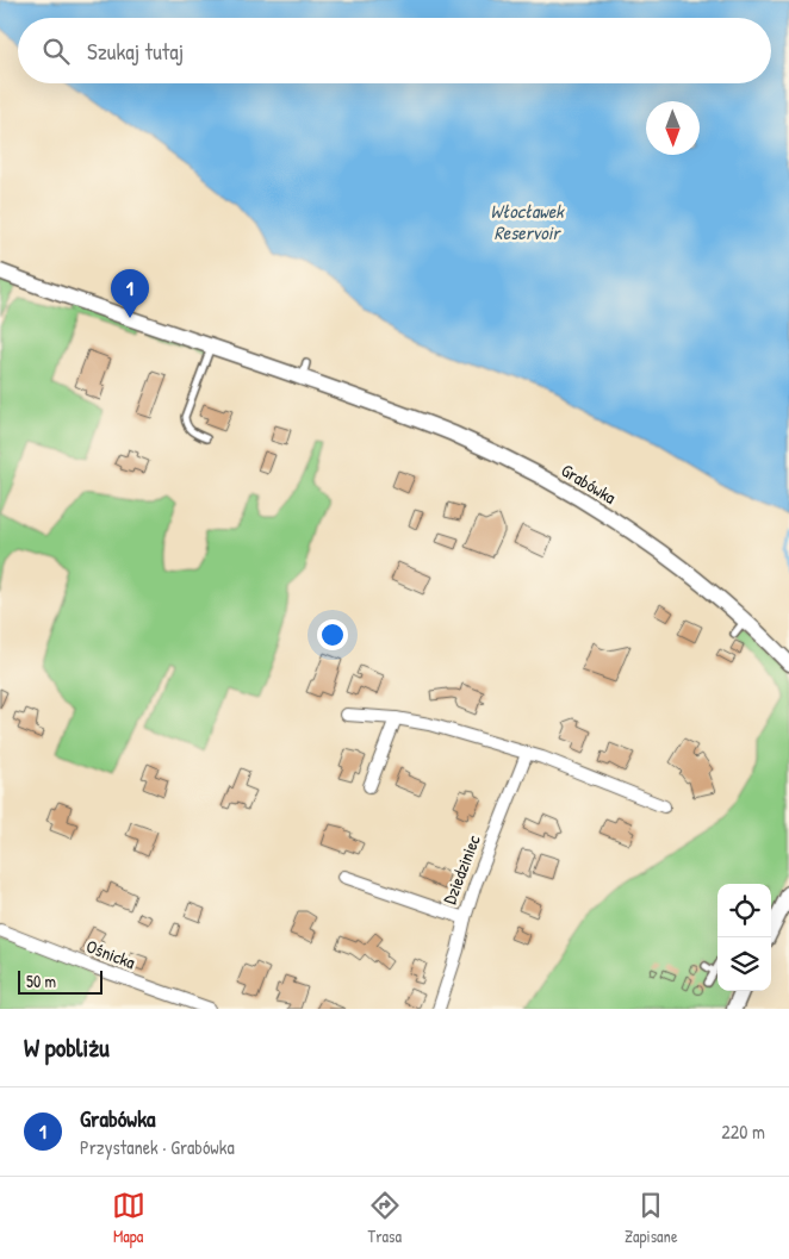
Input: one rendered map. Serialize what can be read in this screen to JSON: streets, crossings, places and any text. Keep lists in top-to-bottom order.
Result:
{
  "streets": {
    "street": ["Grabówka", "Dziedziniec", "Ośnicka"]
  },
  "water": ["Włocławek Reservoir"],
  "scale_bar": "50 m",
  "north": "bottom",
  "page": {
    "search": "Szukaj tutaj",
    "pins": "1",
    "scale": "50 m",
    "heading": "W pobliżu",
    "list": [
      {
        "mark": "1",
        "name": "Grabówka",
        "note": "Przystanek · Grabówka",
        "value": "220 m"
      }
    ],
    "nav": ["Mapa", "Trasa", "Zapisane"]
  }
}
